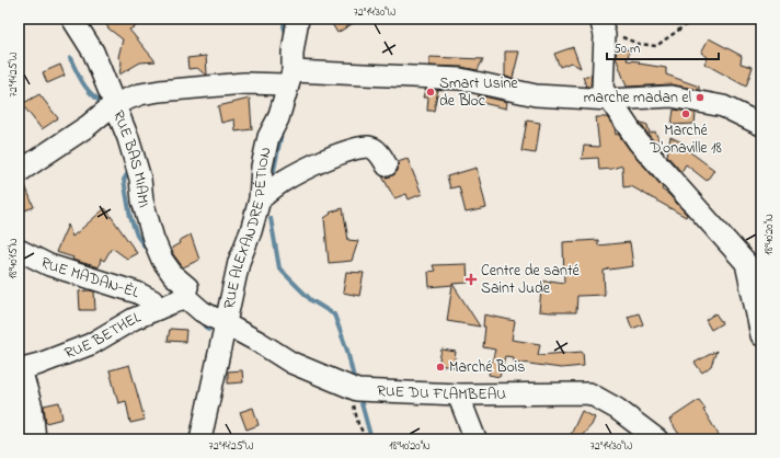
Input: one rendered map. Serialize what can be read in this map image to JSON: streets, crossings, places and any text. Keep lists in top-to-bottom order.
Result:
{
  "streets": {
    "street": [
      "RUE BAS MIAMI",
      "RUE ALEXANDRE PÉTION",
      "RUE MADAN-ÈL",
      "RUE BETHEL",
      "RUE DU FLAMBEAU"
    ]
  },
  "crossings": [
    ["RUE BAS MIAMI", "RUE BETHEL"],
    ["RUE BAS MIAMI", "RUE DU FLAMBEAU"],
    ["RUE ALEXANDRE PÉTION", "RUE DU FLAMBEAU"],
    ["RUE MADAN-ÈL", "RUE BETHEL"],
    ["RUE BETHEL", "RUE DU FLAMBEAU"]
  ],
  "places": {
    "other": [
      "Smart Usine de Bloc",
      "marche madan el",
      "Marché D'onaville 18",
      "Marché Bois"
    ],
    "health": ["Centre de santé Saint Jude"]
  },
  "scale_bar": "50 m",
  "coordinates": [
    "72°14'30\"W",
    "72°14'25\"W",
    "18°40'20\"N",
    "18°40'15\"N"
  ]
}
